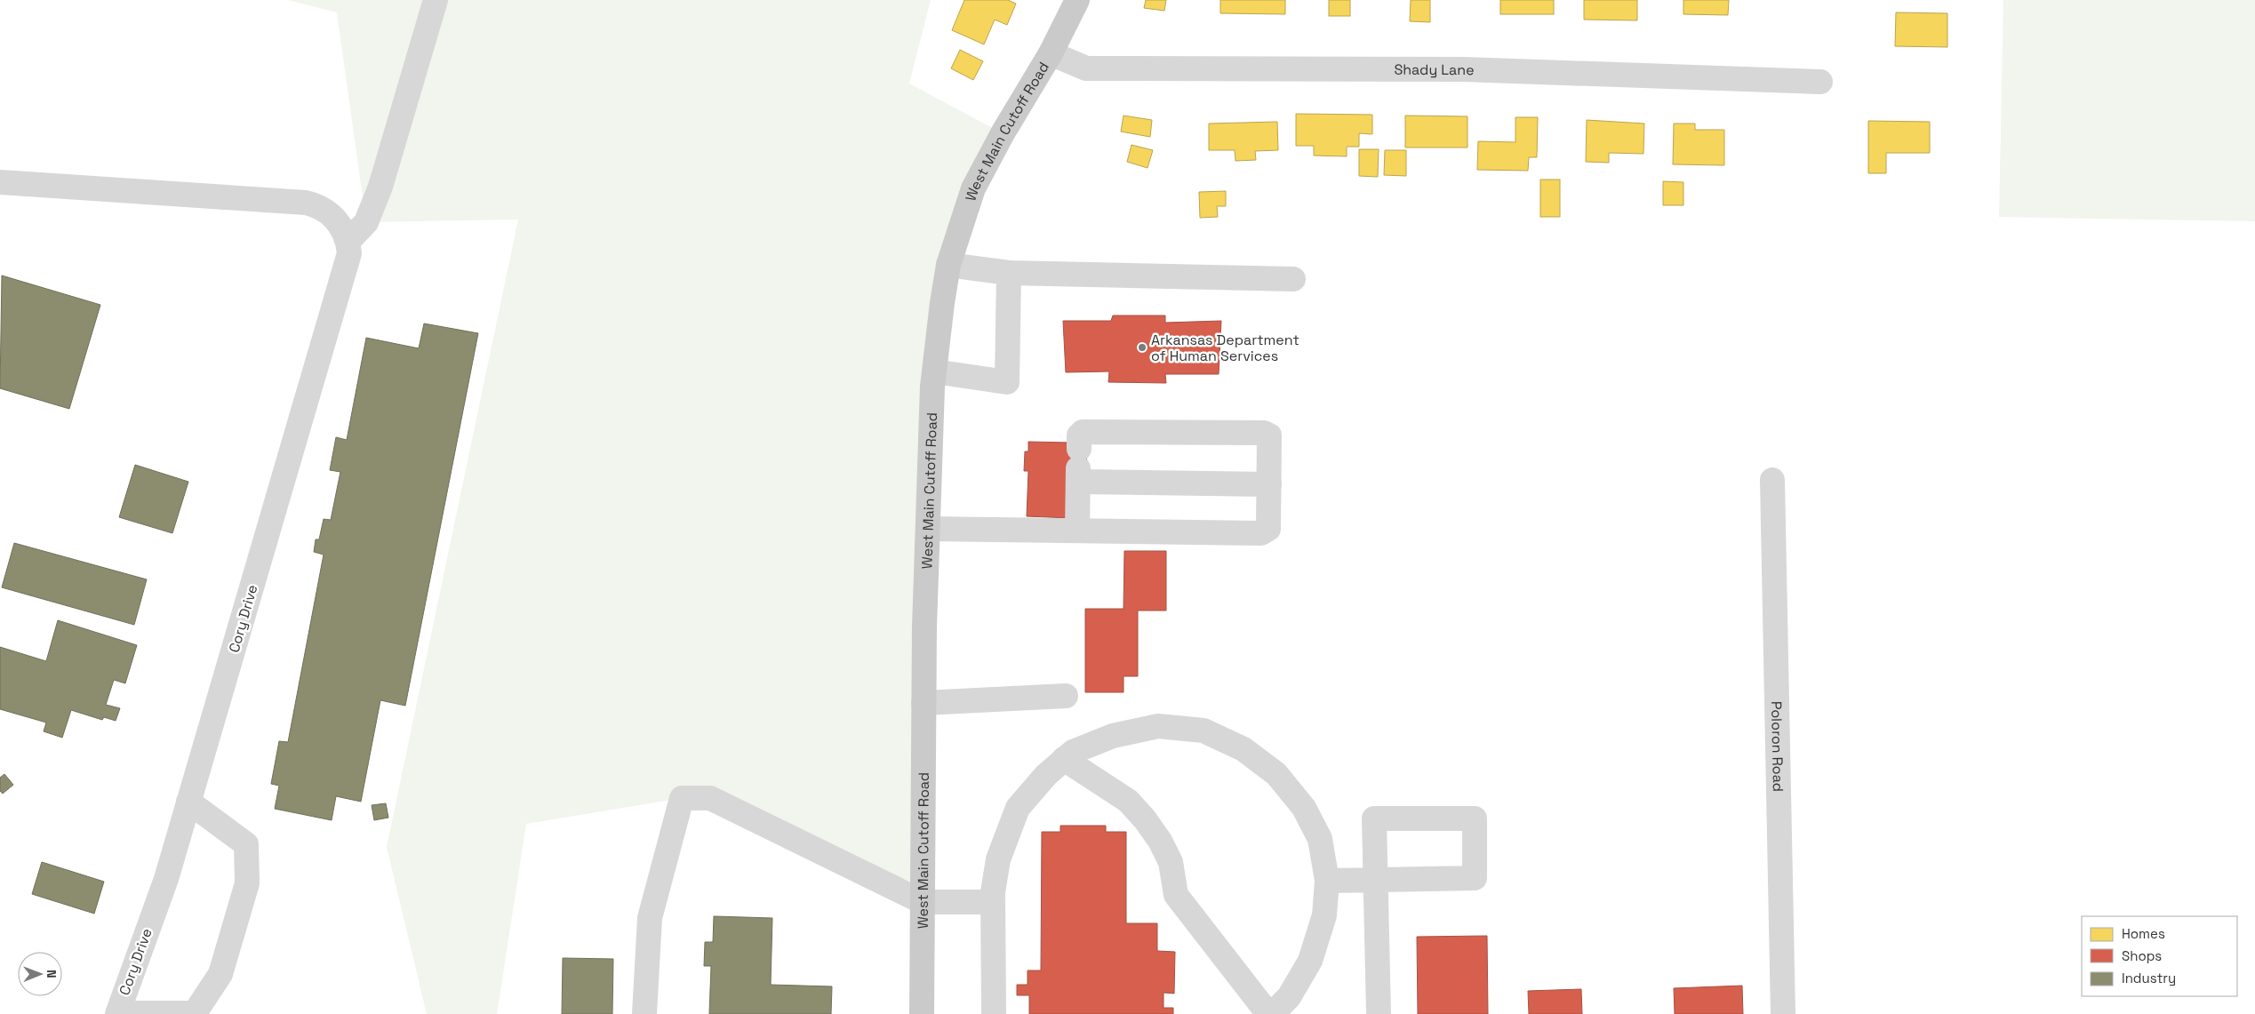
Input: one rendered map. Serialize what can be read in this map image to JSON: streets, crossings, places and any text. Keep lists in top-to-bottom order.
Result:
{
  "streets": {
    "main road": ["West Main Cutoff Road"],
    "street": ["Shady Lane", "Cory Drive", "Poloron Road"]
  },
  "crossings": [
    ["Shady Lane", "West Main Cutoff Road"]
  ],
  "places": ["Arkansas Department of Human Services"],
  "legend": ["Homes", "Shops", "Industry"],
  "north": "right"
}
